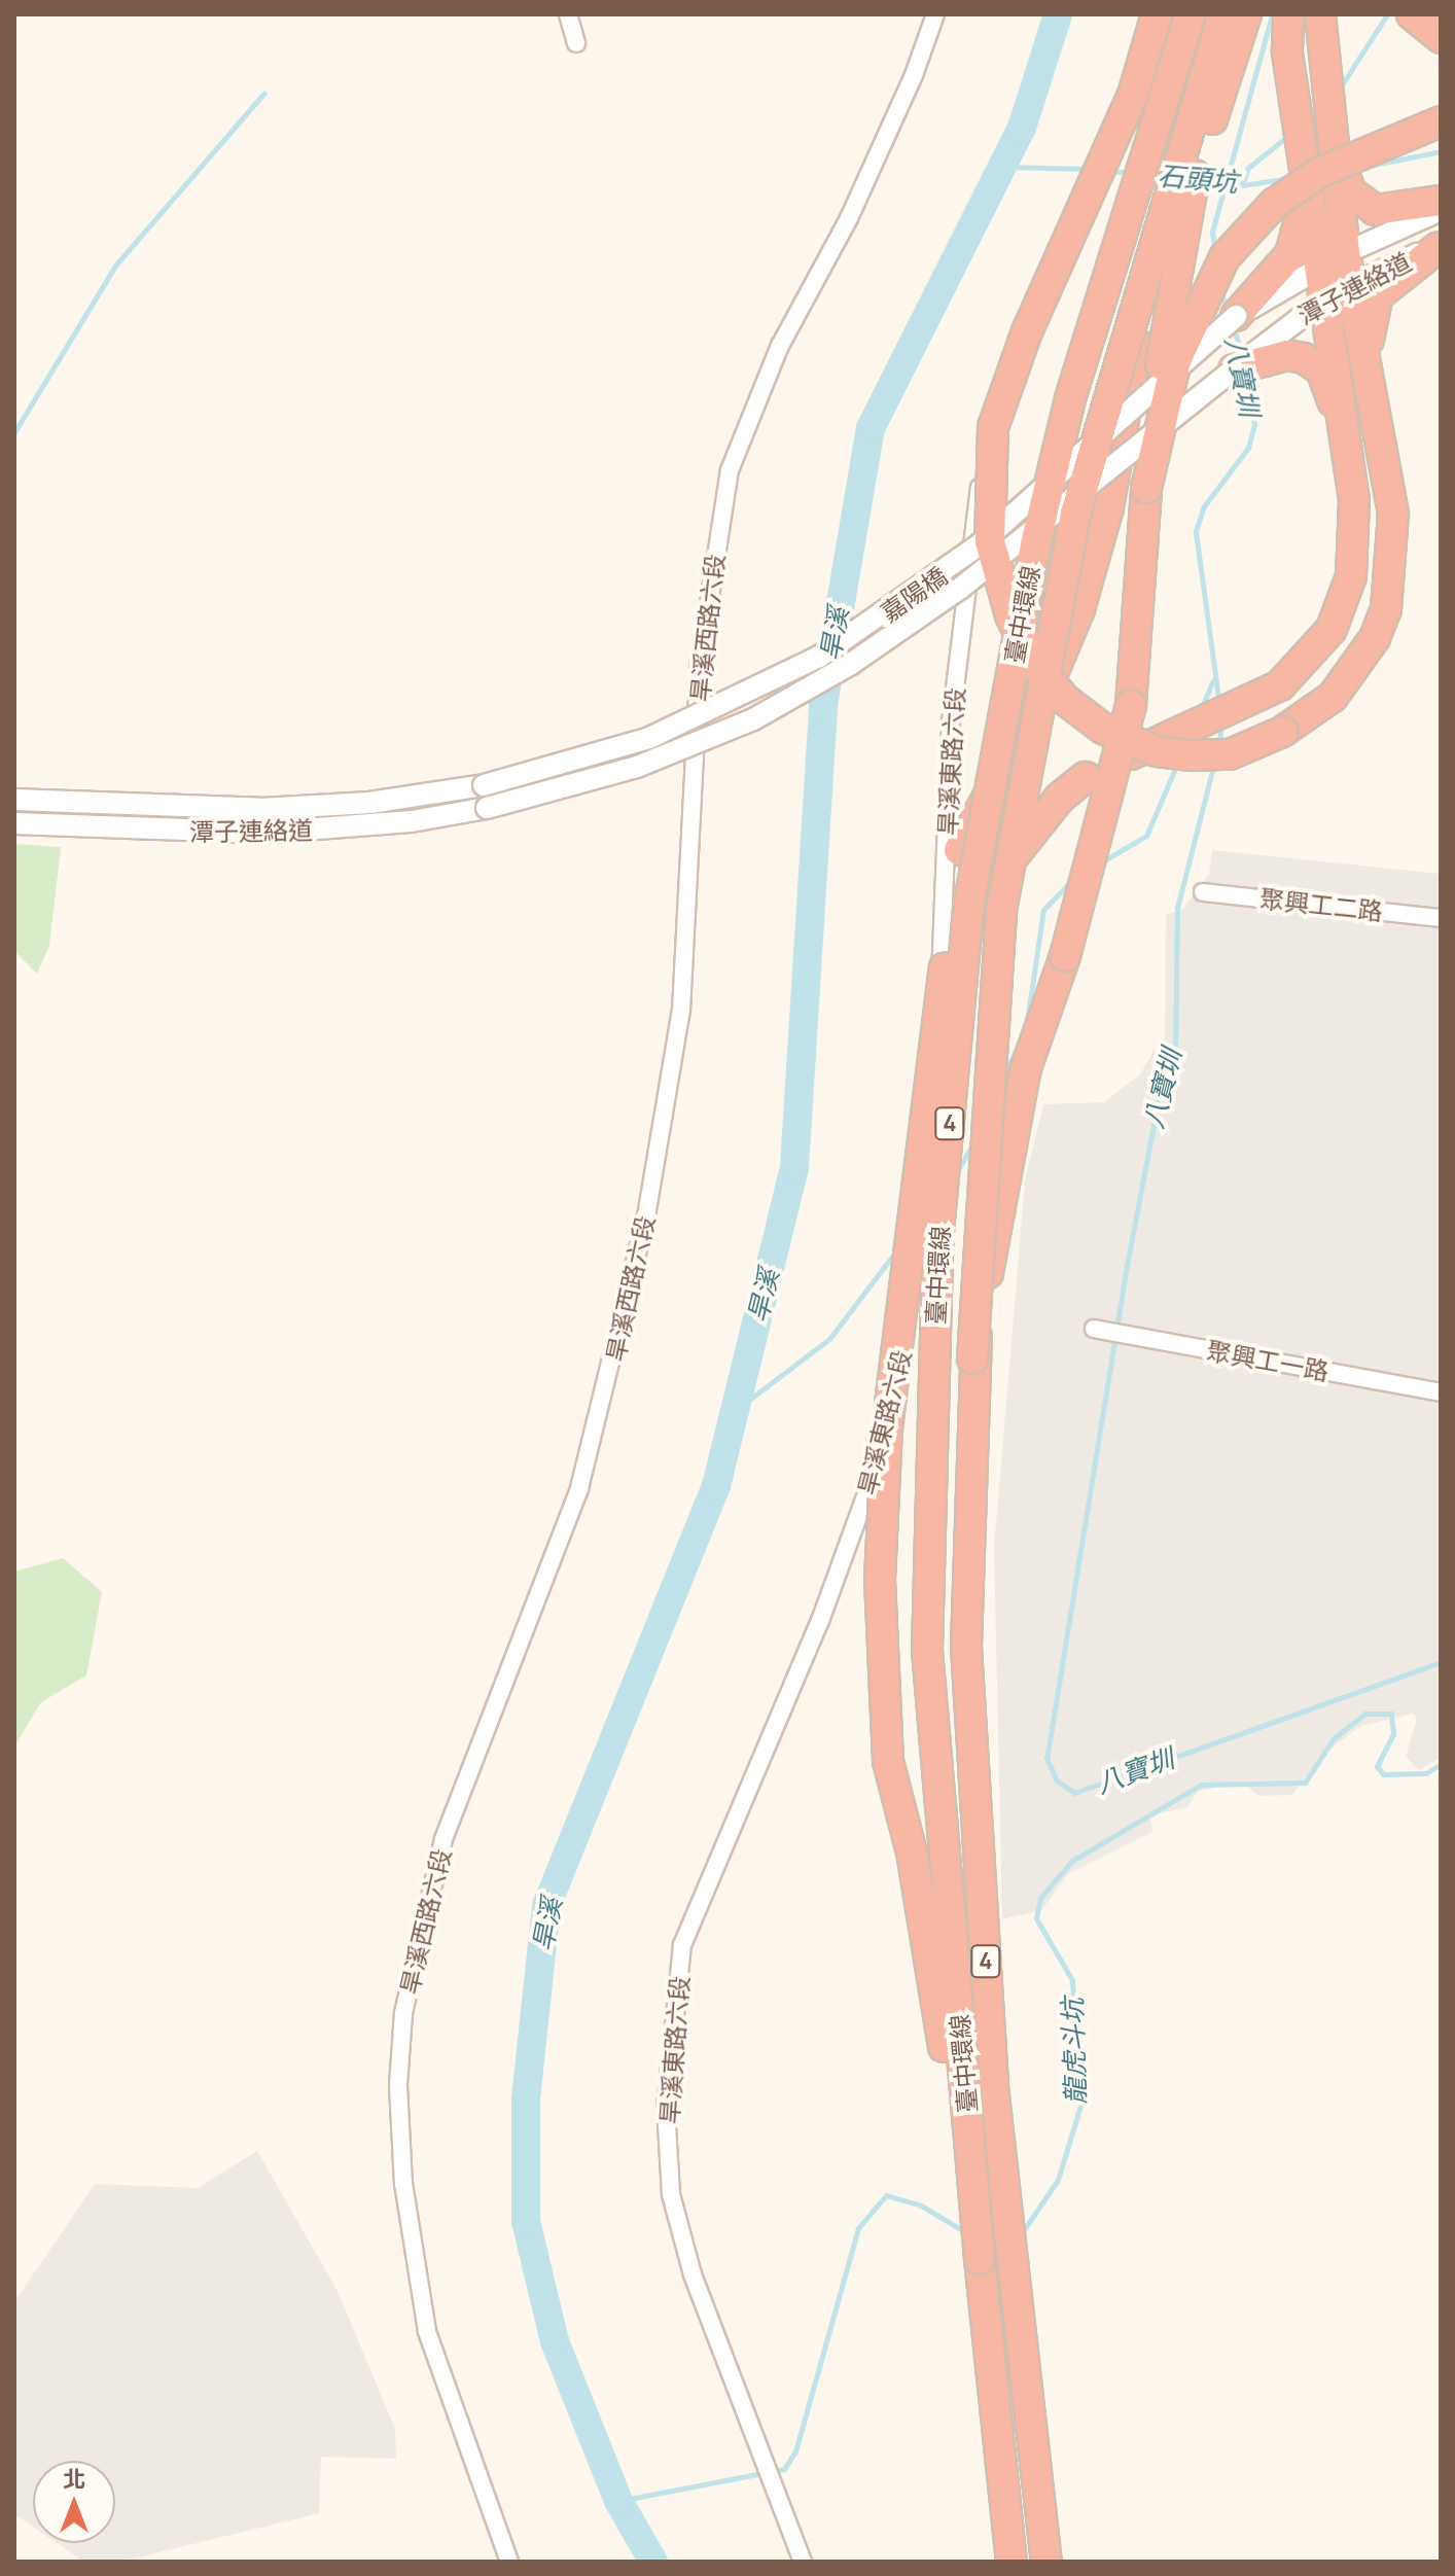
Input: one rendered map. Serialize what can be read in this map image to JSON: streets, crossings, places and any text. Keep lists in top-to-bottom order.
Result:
{
  "streets": {
    "highway": ["臺中環線", "4"],
    "street": [
      "潭子連絡道",
      "嘉陽橋",
      "旱溪西路六段",
      "旱溪東路六段",
      "聚興工二路",
      "聚興工一路"
    ]
  },
  "crossings": [
    ["潭子連絡道", "嘉陽橋"]
  ],
  "water": [
    "石頭坑",
    "八寶圳",
    "旱溪",
    "龍虎斗坑"
  ],
  "north": "top"
}
